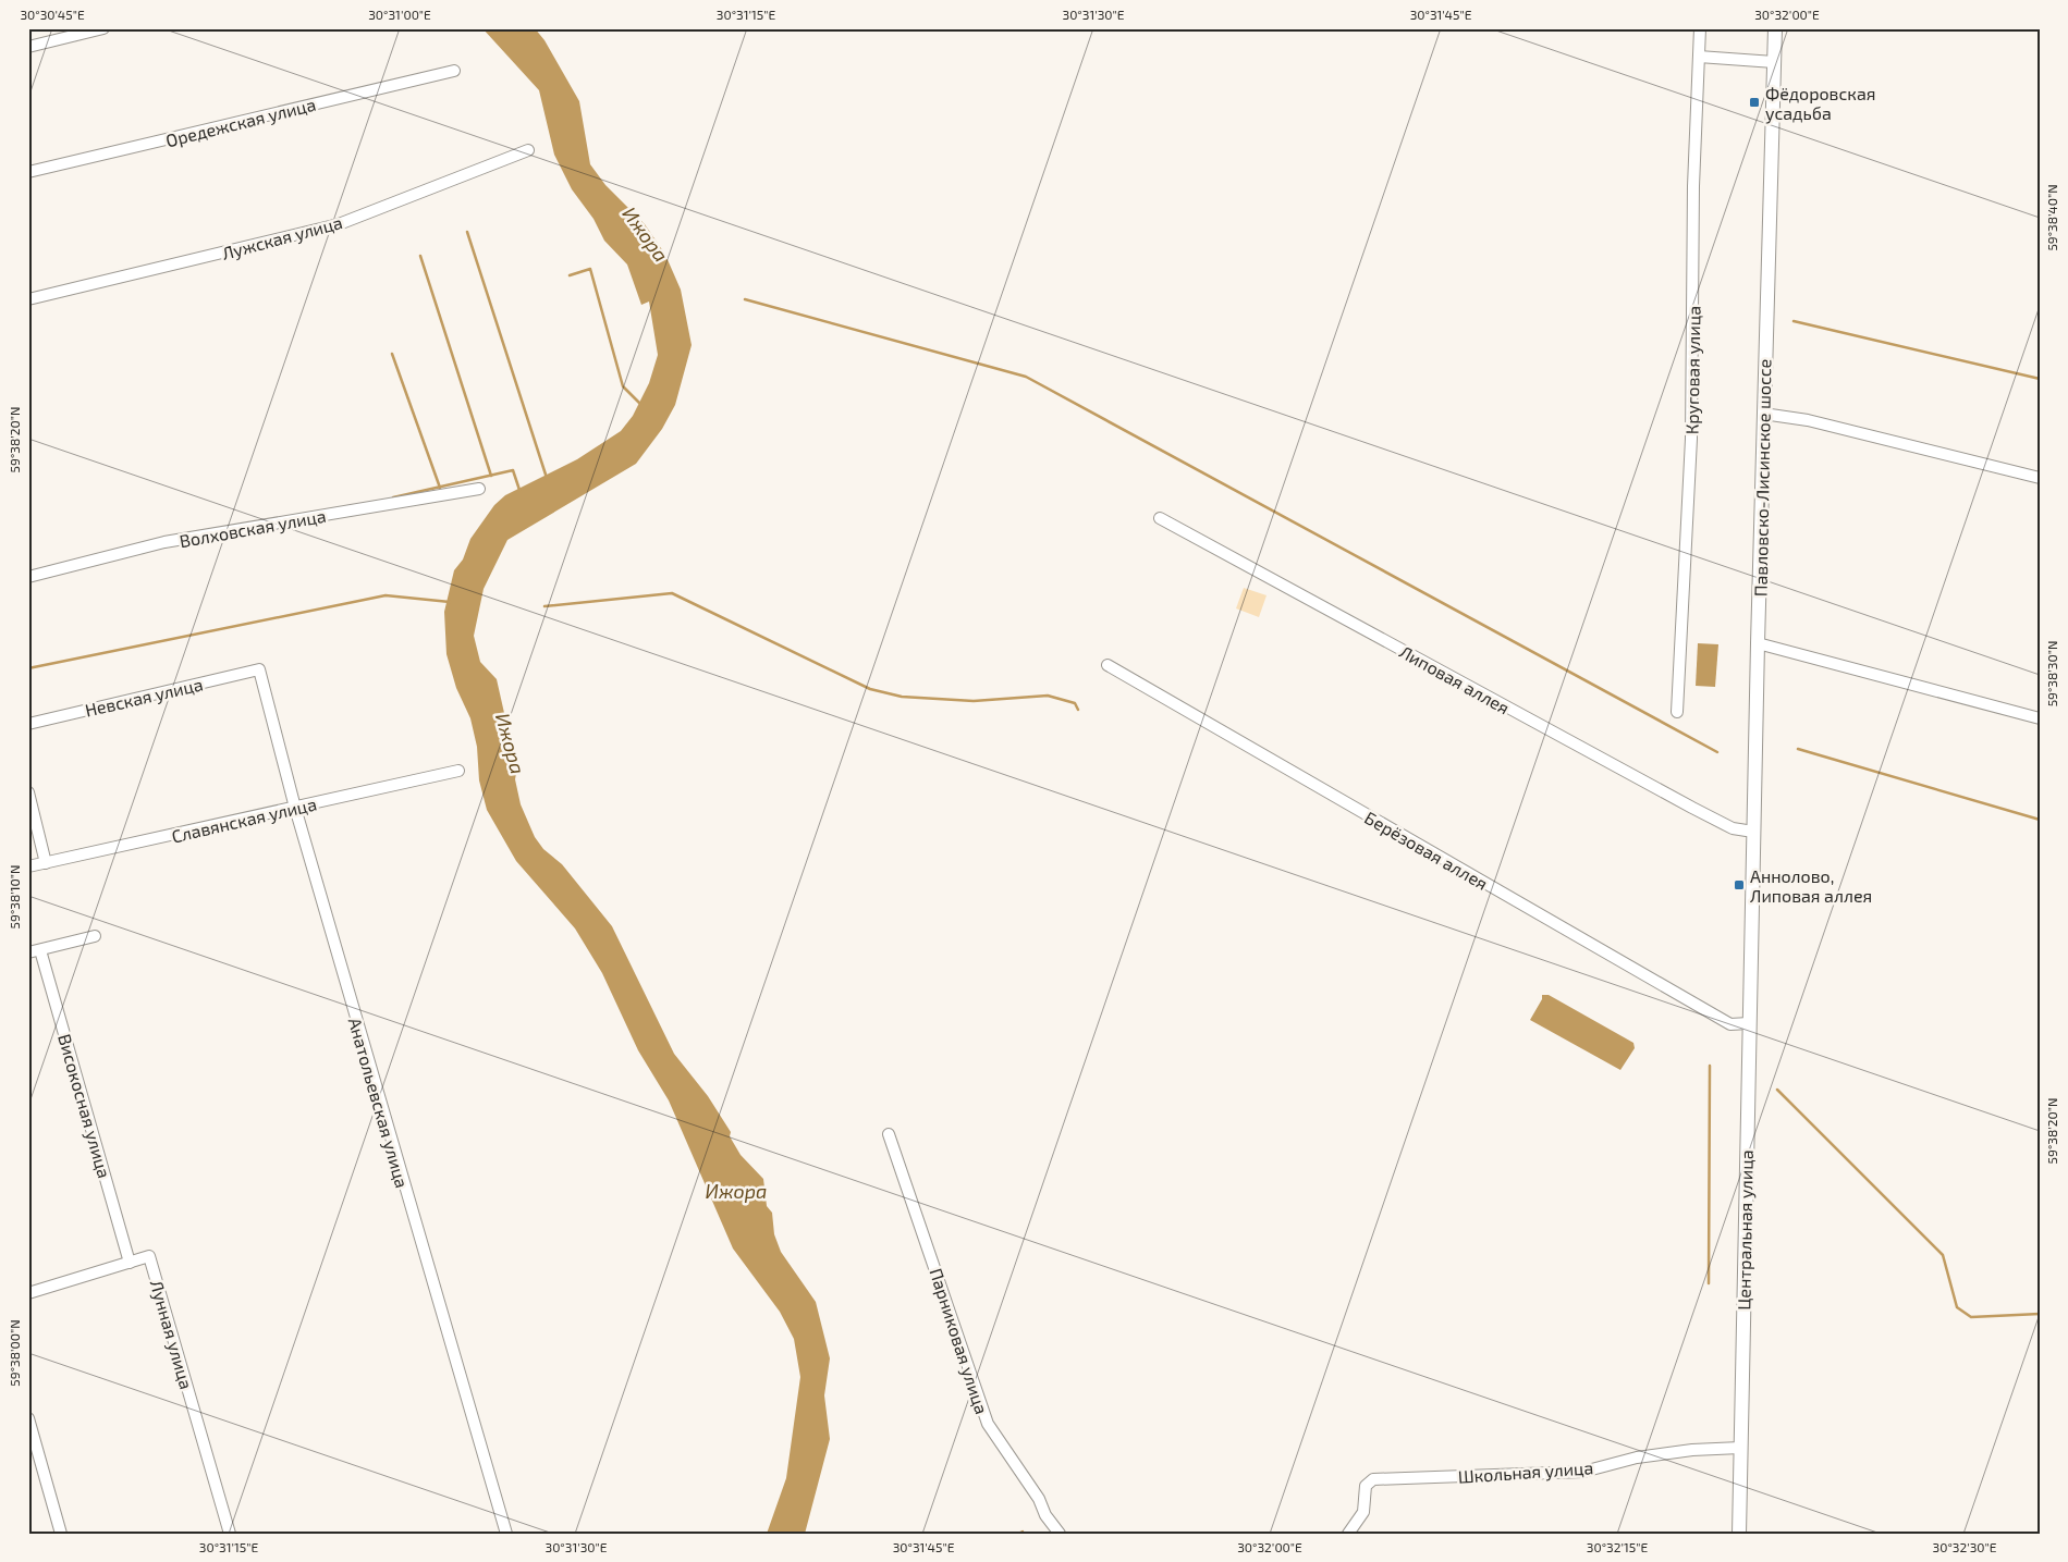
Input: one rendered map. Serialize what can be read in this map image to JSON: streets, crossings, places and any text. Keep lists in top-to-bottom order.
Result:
{
  "streets": {
    "main road": ["Павловско-Лисинское шоссе", "Центральная улица"],
    "street": [
      "Оредежская улица",
      "Лужская улица",
      "Круговая улица",
      "Волховская улица",
      "Липовая аллея",
      "Невская улица",
      "Славянская улица",
      "Берёзовая аллея",
      "Анатольевская улица",
      "Високосная улица",
      "Лунная улица",
      "Парниковая улица",
      "Школьная улица"
    ]
  },
  "crossings": [
    ["Павловско-Лисинское шоссе", "Липовая аллея"],
    ["Павловско-Лисинское шоссе", "Центральная улица"],
    ["Невская улица", "Анатольевская улица"],
    ["Славянская улица", "Анатольевская улица"],
    ["Берёзовая аллея", "Центральная улица"],
    ["Високосная улица", "Лунная улица"],
    ["Центральная улица", "Школьная улица"]
  ],
  "water": ["Ижора"],
  "places": {
    "transit": ["Фёдоровская усадьба", "Аннолово, Липовая аллея"]
  },
  "coordinates": [
    "30°30'45\"E",
    "30°31'00\"E",
    "30°31'15\"E",
    "30°31'30\"E",
    "30°31'45\"E",
    "30°32'00\"E",
    "59°38'40\"N",
    "59°38'20\"N",
    "59°38'30\"N",
    "59°38'10\"N",
    "59°38'00\"N",
    "30°32'15\"E",
    "30°32'30\"E"
  ]
}
